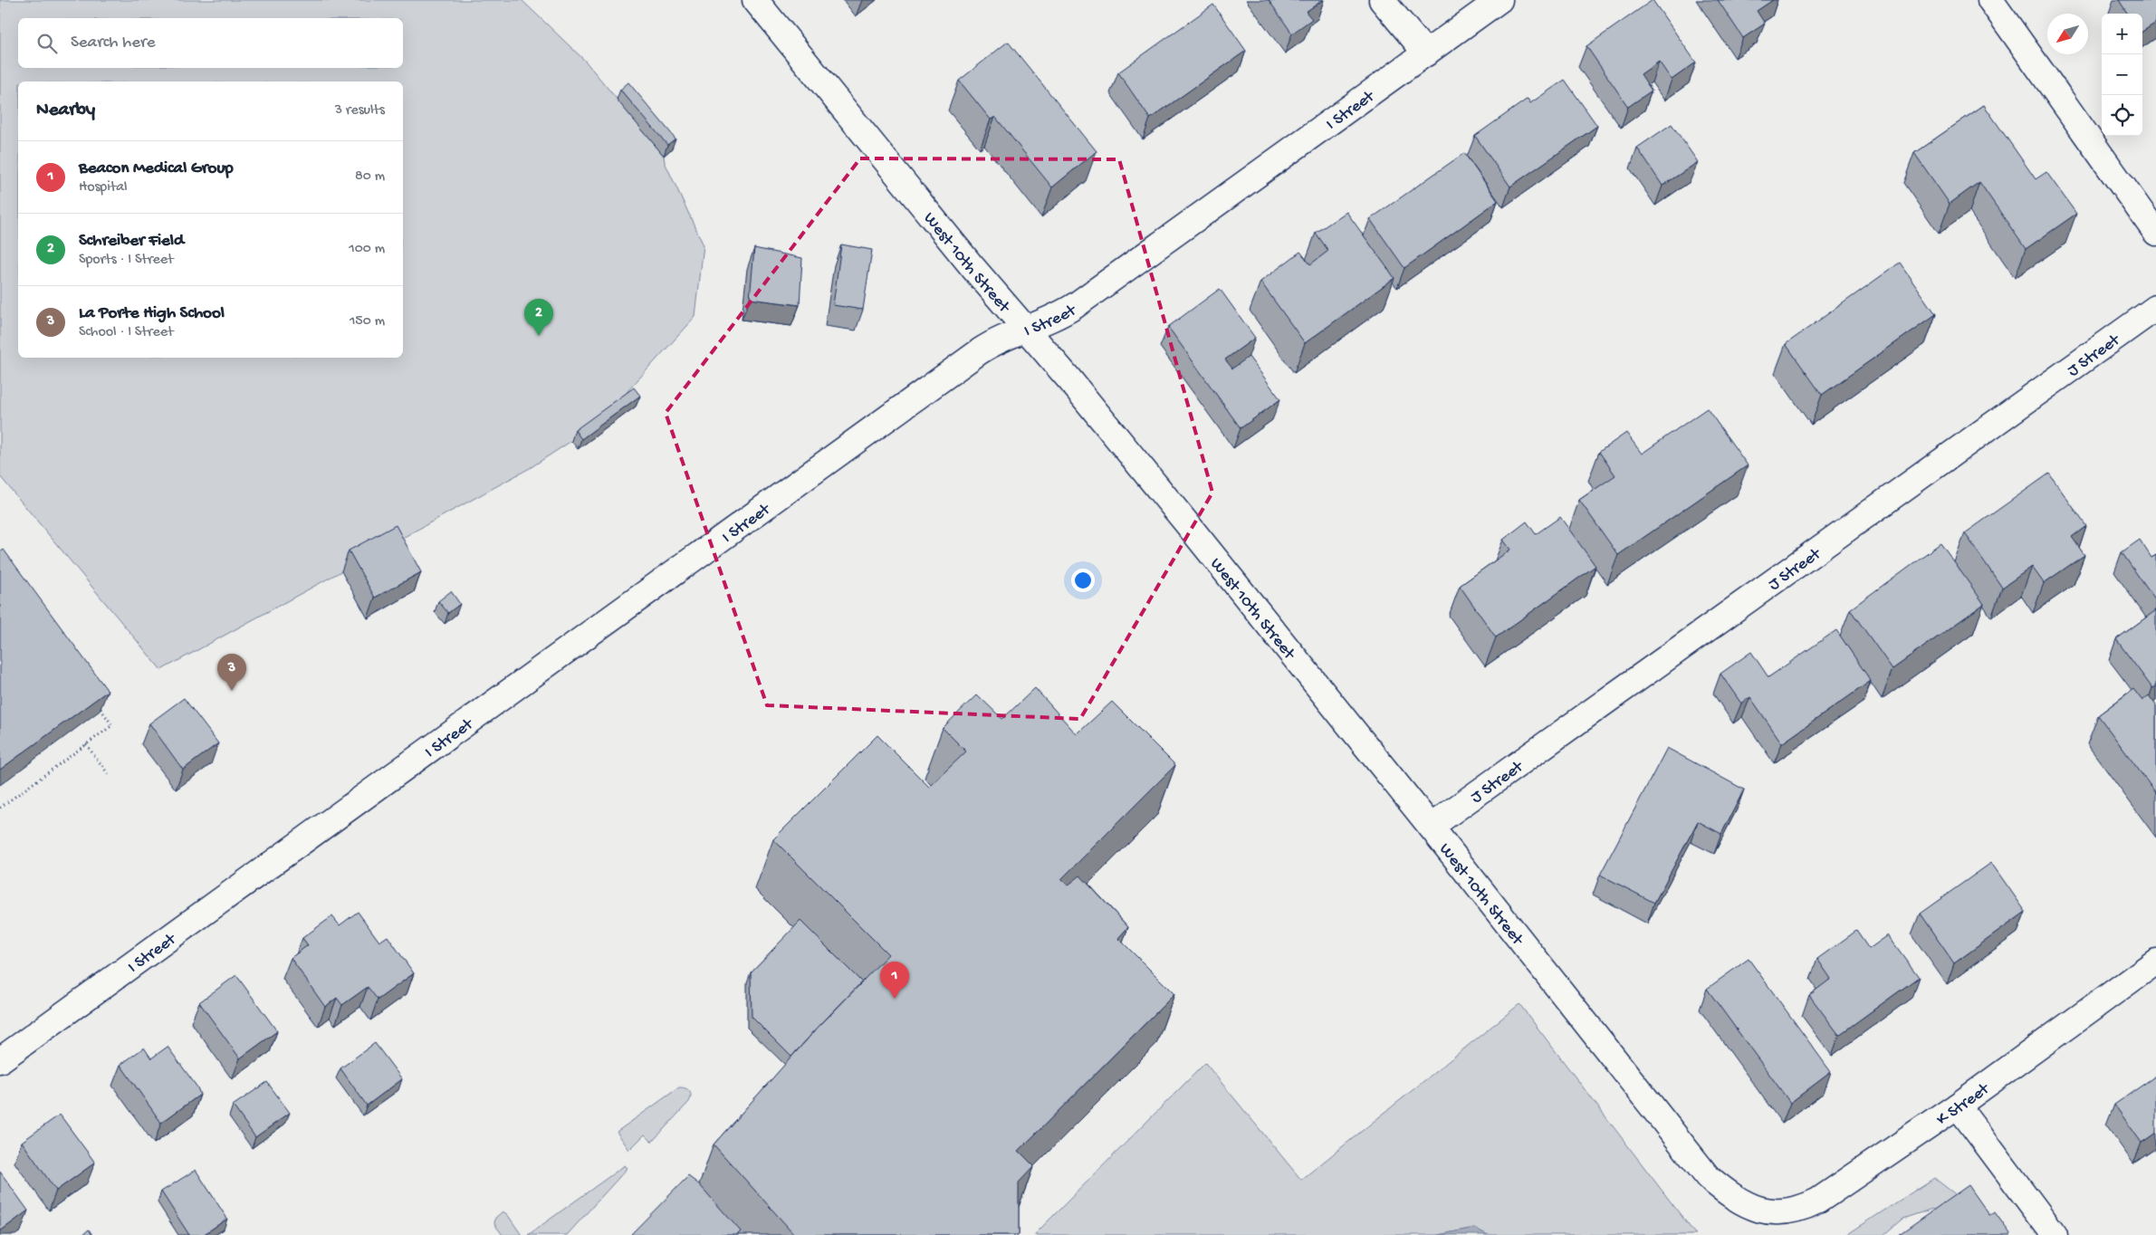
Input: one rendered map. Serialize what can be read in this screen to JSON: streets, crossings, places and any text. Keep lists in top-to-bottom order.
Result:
{
  "streets": {
    "street": [
      "I Street",
      "West 10th Street",
      "J Street",
      "K Street"
    ]
  },
  "crossings": [
    ["I Street", "West 10th Street"],
    ["West 10th Street", "J Street"],
    ["West 10th Street", "K Street"]
  ],
  "north": "bottom left",
  "page": {
    "map_buttons": ["+", "−"],
    "search": "Search here",
    "heading": ["Nearby", "3 results"],
    "list": [
      {
        "mark": "1",
        "name": "Beacon Medical Group",
        "note": "Hospital",
        "value": "80 m"
      },
      {
        "mark": "2",
        "name": "Schreiber Field",
        "note": "Sports · I Street",
        "value": "100 m"
      },
      {
        "mark": "3",
        "name": "La Porte High School",
        "note": "School · I Street",
        "value": "150 m"
      }
    ],
    "pins": ["2", "3", "1"]
  }
}
